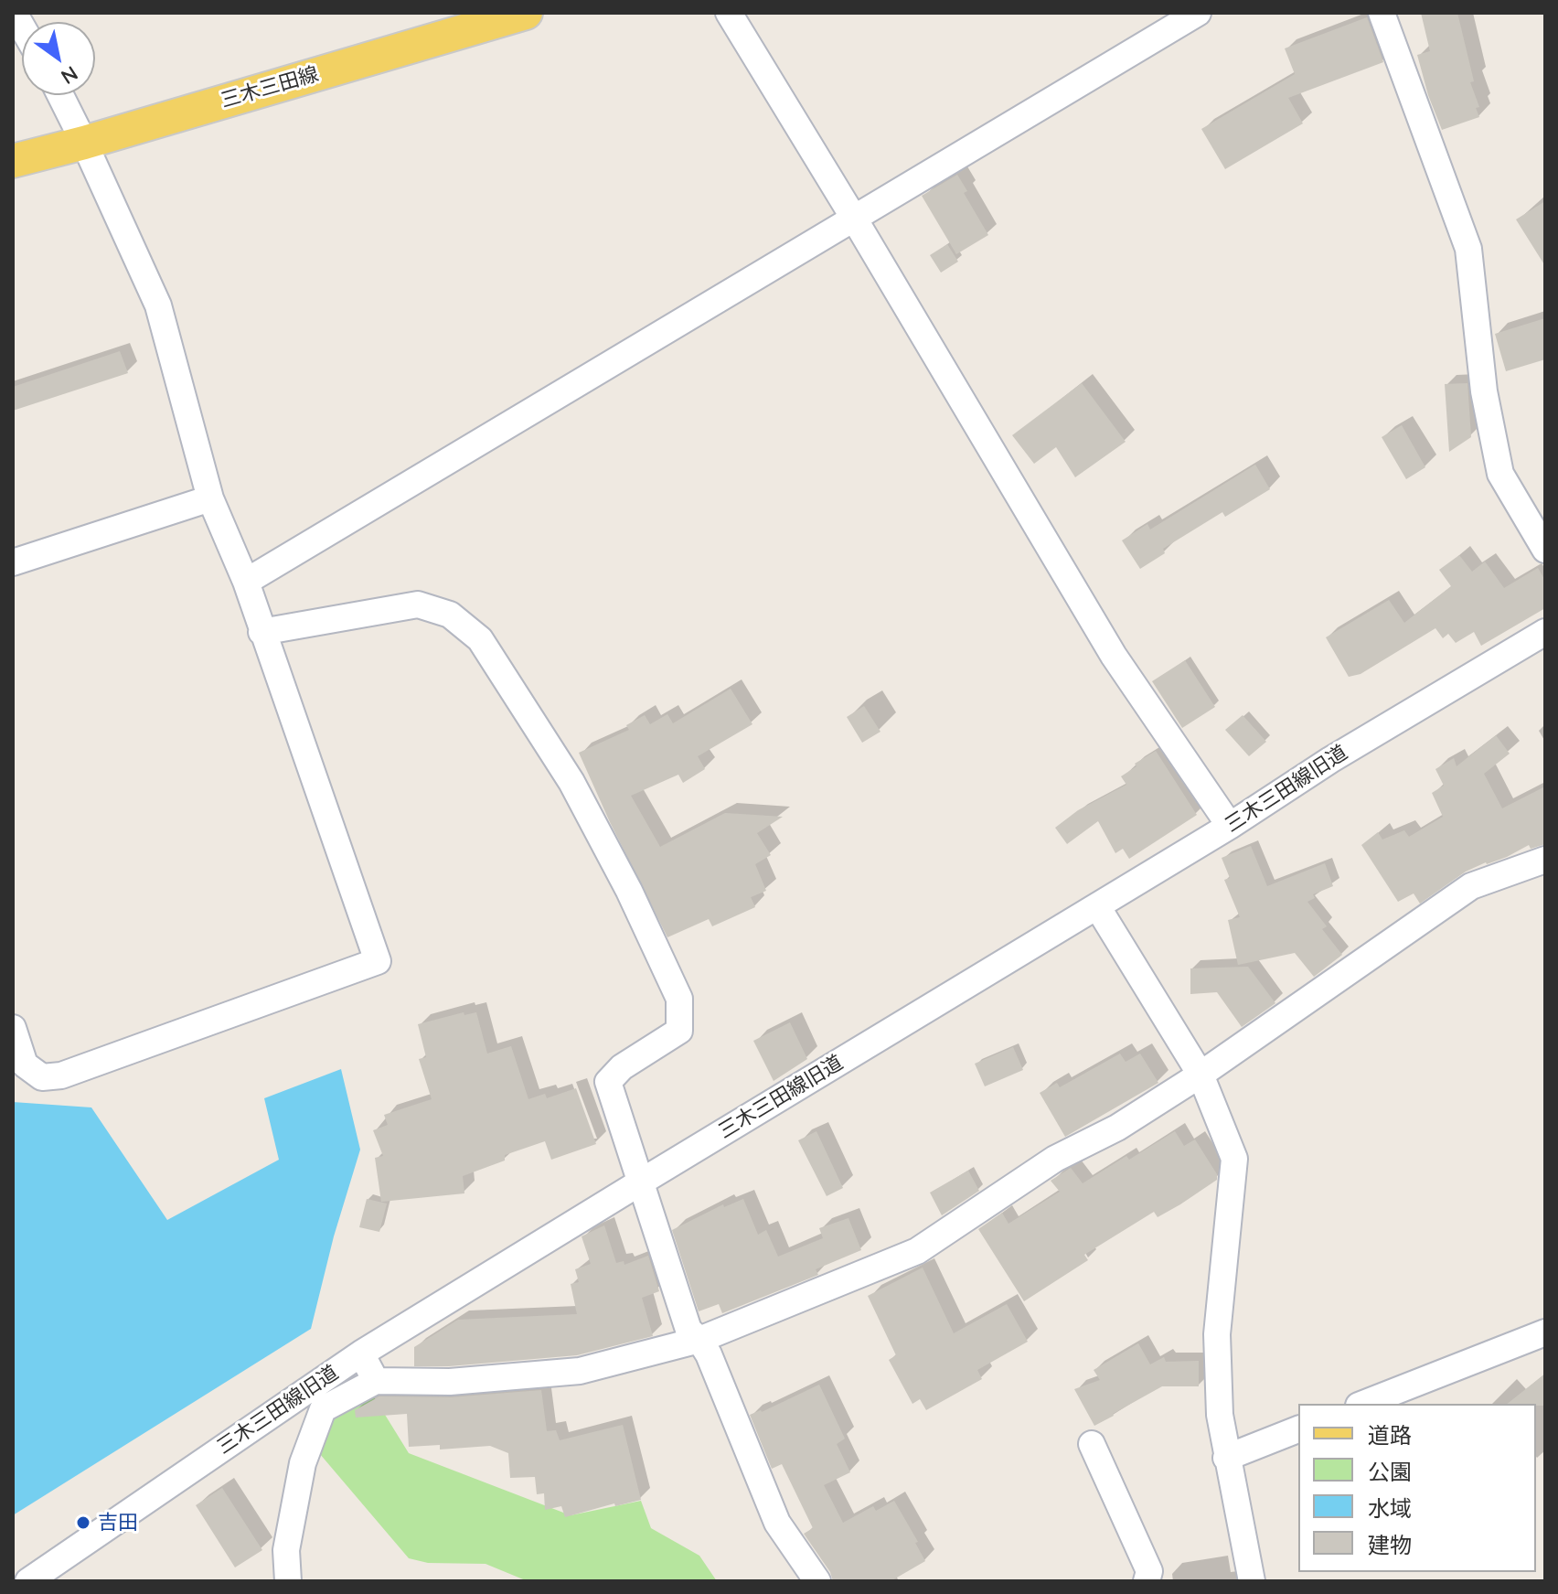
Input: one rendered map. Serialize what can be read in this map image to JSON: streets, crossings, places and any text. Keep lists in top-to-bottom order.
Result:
{
  "streets": {
    "main road": ["三木三田線"],
    "street": ["三木三田線旧道"]
  },
  "places": ["吉田"],
  "legend": [
    "道路",
    "公園",
    "水域",
    "建物"
  ],
  "north": "bottom right"
}
